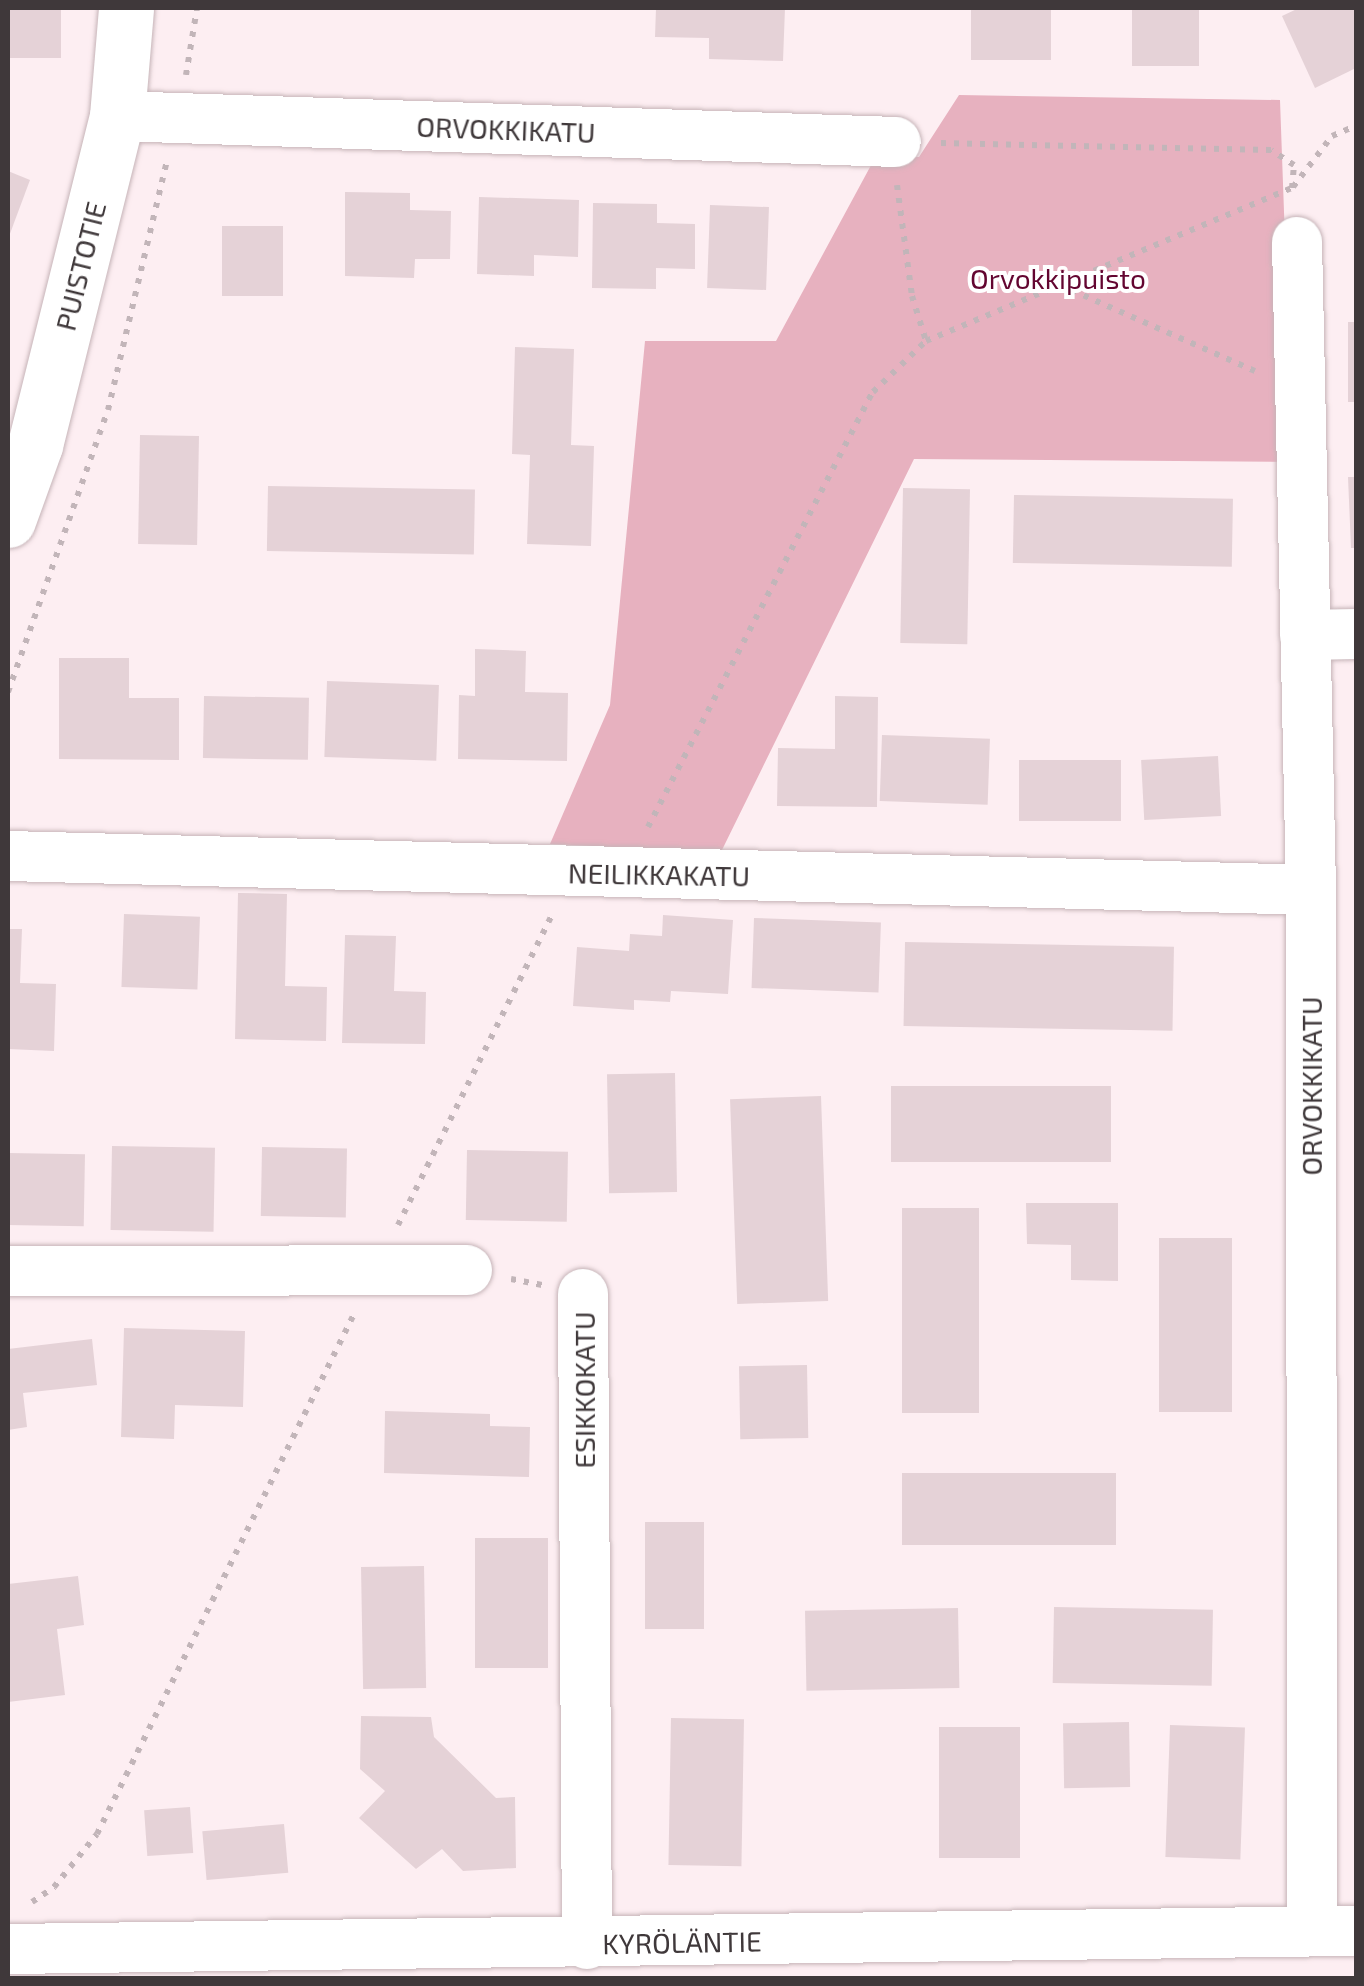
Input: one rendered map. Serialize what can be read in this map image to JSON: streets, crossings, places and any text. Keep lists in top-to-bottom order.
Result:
{
  "streets": {
    "street": [
      "ORVOKKIKATU",
      "PUISTOTIE",
      "NEILIKKAKATU",
      "ESIKKOKATU",
      "KYRÖLÄNTIE"
    ]
  },
  "crossings": [
    ["ORVOKKIKATU", "PUISTOTIE"],
    ["ORVOKKIKATU", "NEILIKKAKATU"],
    ["ORVOKKIKATU", "KYRÖLÄNTIE"],
    ["ESIKKOKATU", "KYRÖLÄNTIE"]
  ],
  "parks": ["Orvokkipuisto"]
}
